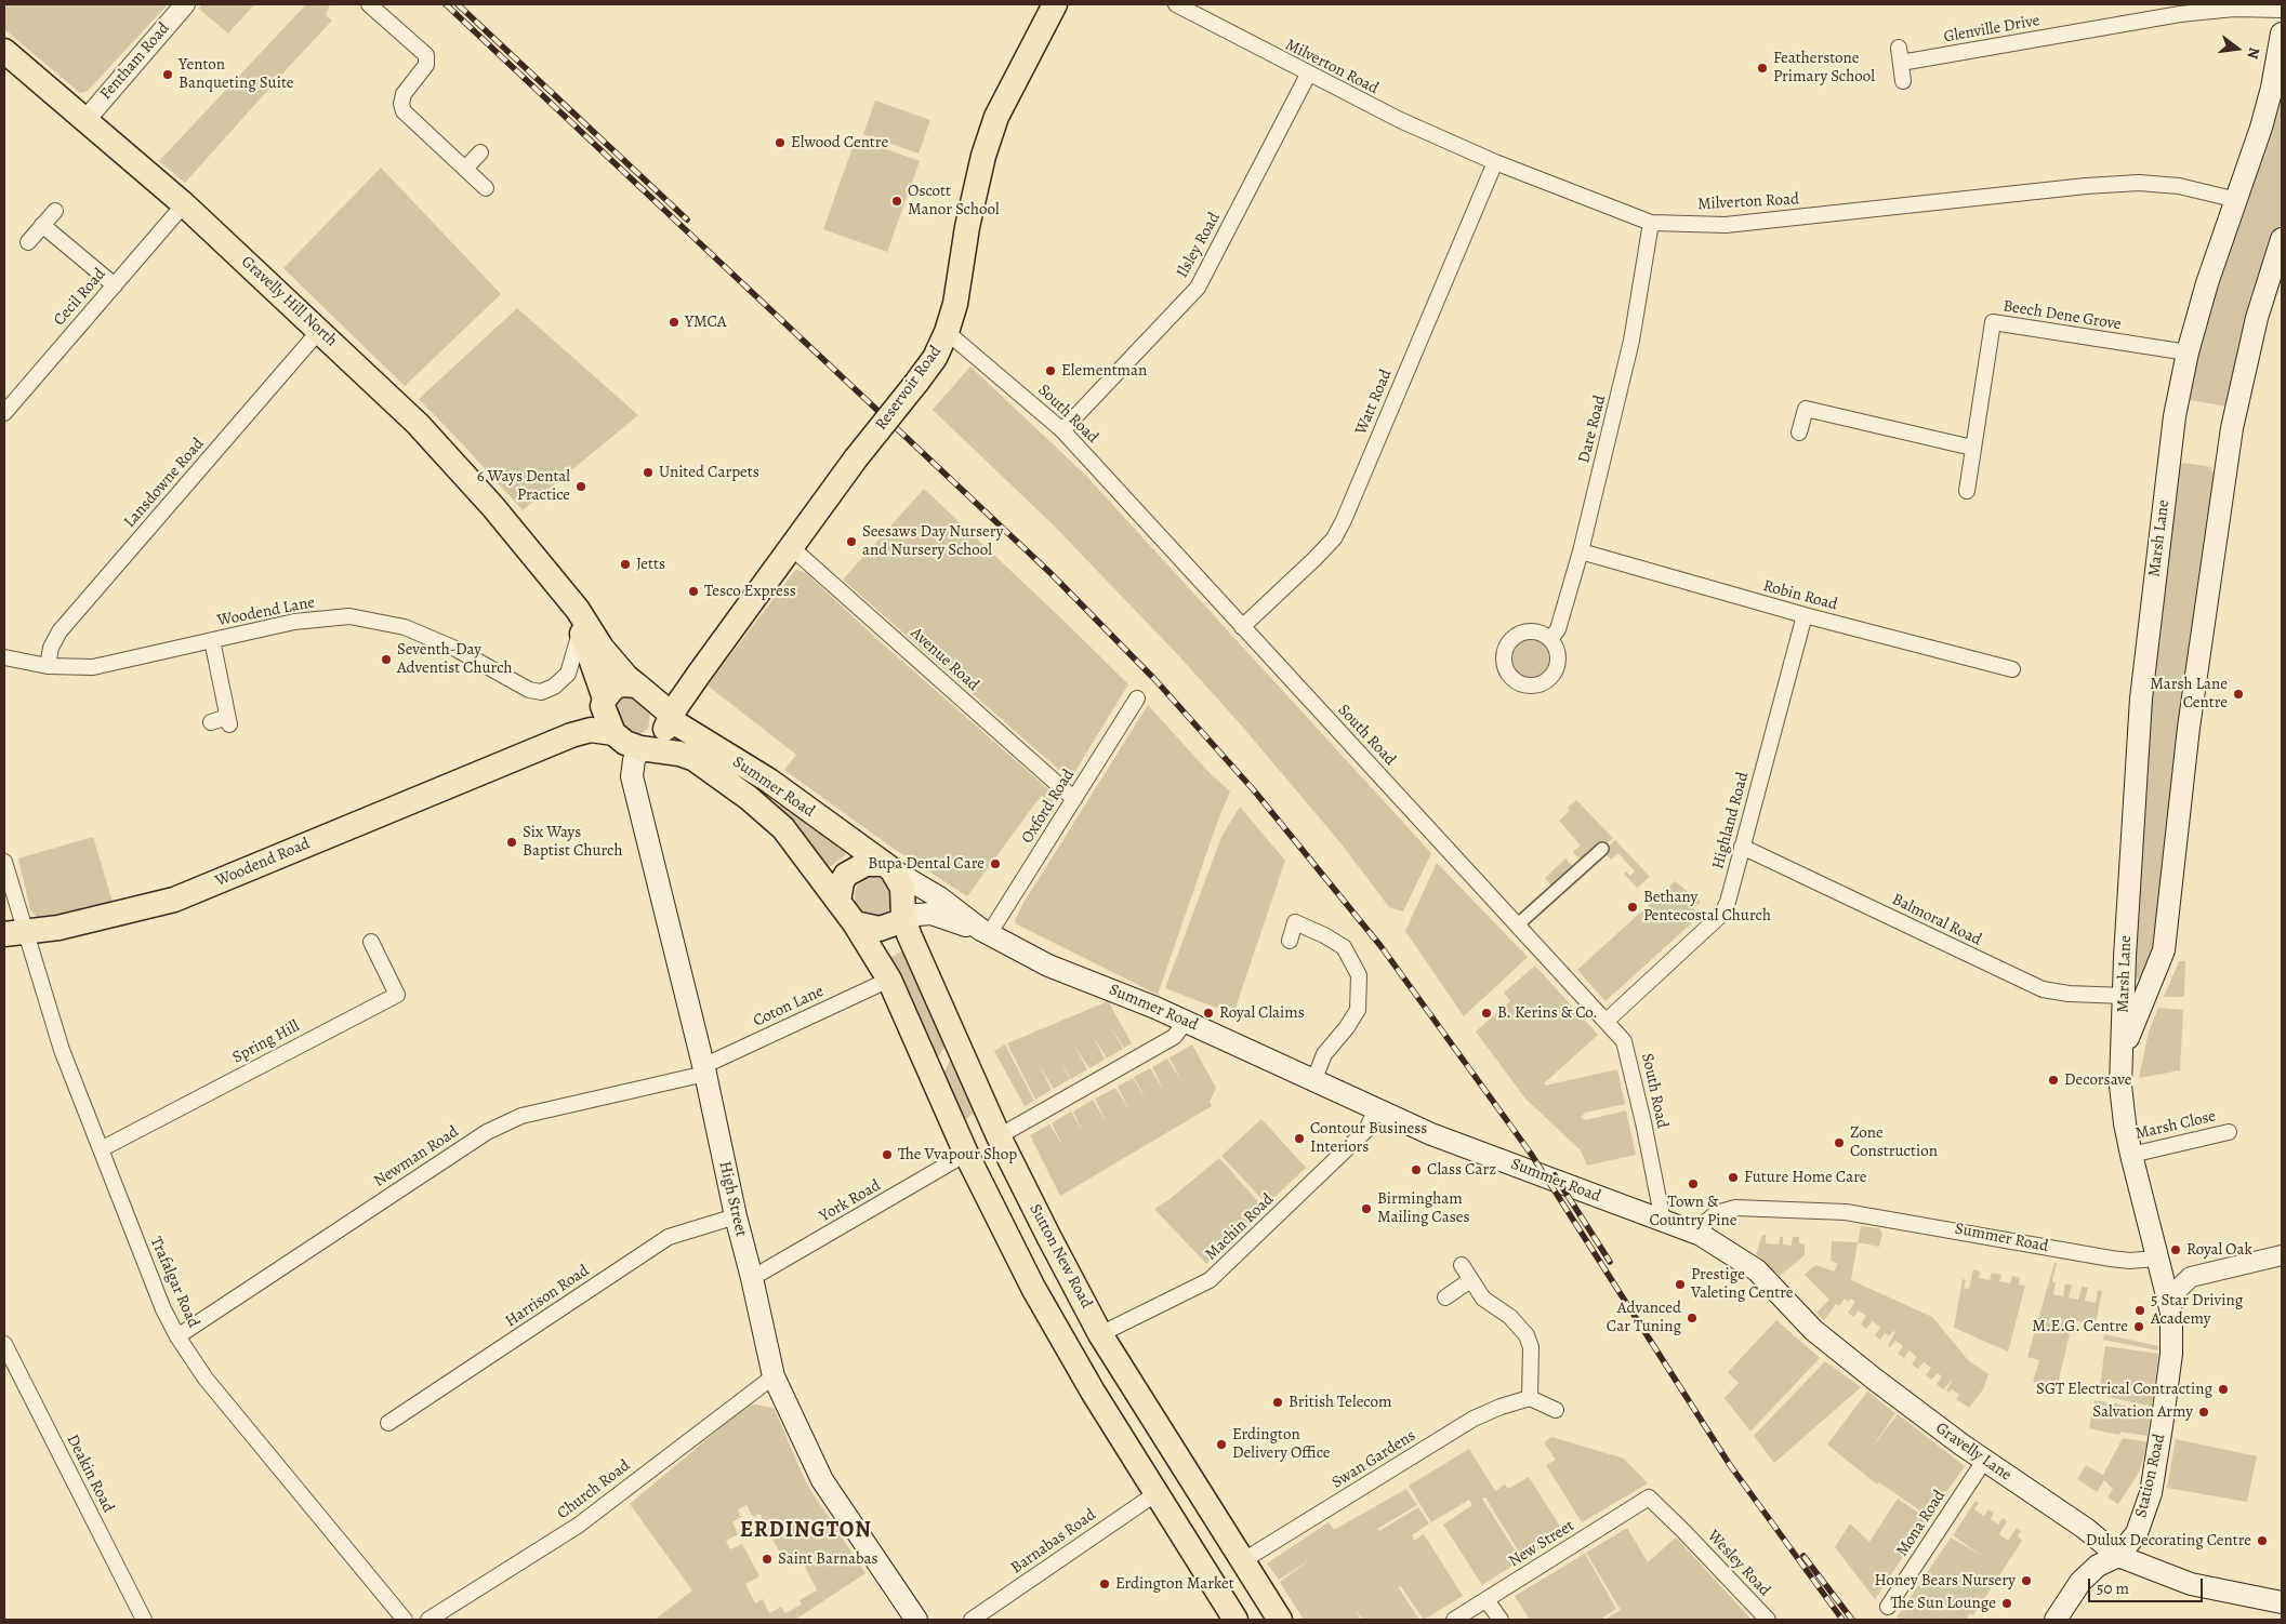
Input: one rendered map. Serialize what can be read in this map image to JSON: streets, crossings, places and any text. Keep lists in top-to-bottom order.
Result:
{
  "streets": {
    "main road": [
      "Gravelly Hill North",
      "Reservoir Road",
      "Marsh Lane",
      "Summer Road",
      "Woodend Road",
      "High Street",
      "Sutton New Road",
      "Gravelly Lane",
      "Station Road"
    ],
    "street": [
      "Glenville Drive",
      "Fentham Road",
      "Milverton Road",
      "Ilsley Road",
      "Cecil Road",
      "Beech Dene Grove",
      "Watt Road",
      "South Road",
      "Dare Road",
      "Lansdowne Road",
      "Robin Road",
      "Woodend Lane",
      "Avenue Road",
      "Oxford Road",
      "Highland Road",
      "Balmoral Road",
      "Coton Lane",
      "Spring Hill",
      "Marsh Close",
      "Newman Road",
      "York Road",
      "Machin Road",
      "Trafalgar Road",
      "Harrison Road",
      "Swan Gardens",
      "Deakin Road",
      "Church Road",
      "Mona Road",
      "Barnabas Road",
      "New Street",
      "Wesley Road"
    ]
  },
  "crossings": [
    ["Fentham Road", "Gravelly Hill North"],
    ["Milverton Road", "Ilsley Road"],
    ["Milverton Road", "Watt Road"],
    ["Milverton Road", "Dare Road"],
    ["Milverton Road", "Marsh Lane"],
    ["Ilsley Road", "South Road"],
    ["Cecil Road", "Gravelly Hill North"],
    ["Gravelly Hill North", "Reservoir Road"],
    ["Gravelly Hill North", "Lansdowne Road"],
    ["Gravelly Hill North", "Woodend Lane"],
    ["Gravelly Hill North", "Summer Road"],
    ["Gravelly Hill North", "Woodend Road"],
    ["Gravelly Hill North", "High Street"],
    ["Beech Dene Grove", "Marsh Lane"],
    ["Reservoir Road", "South Road"],
    ["Reservoir Road", "Avenue Road"],
    ["Reservoir Road", "Summer Road"],
    ["Reservoir Road", "Woodend Road"],
    ["Reservoir Road", "High Street"],
    ["Watt Road", "South Road"],
    ["South Road", "Summer Road"],
    ["South Road", "Highland Road"],
    ["Dare Road", "Robin Road"],
    ["Lansdowne Road", "Woodend Lane"],
    ["Marsh Lane", "Summer Road"],
    ["Marsh Lane", "Balmoral Road"],
    ["Marsh Lane", "Marsh Close"],
    ["Marsh Lane", "Station Road"],
    ["Robin Road", "Highland Road"],
    ["Avenue Road", "Oxford Road"],
    ["Summer Road", "Oxford Road"],
    ["Summer Road", "Woodend Road"],
    ["Summer Road", "High Street"],
    ["Summer Road", "Machin Road"],
    ["Summer Road", "Sutton New Road"],
    ["Summer Road", "Gravelly Lane"],
    ["Highland Road", "Balmoral Road"],
    ["Woodend Road", "High Street"],
    ["Woodend Road", "Trafalgar Road"],
    ["Coton Lane", "Newman Road"],
    ["Coton Lane", "High Street"],
    ["Spring Hill", "Trafalgar Road"],
    ["Newman Road", "High Street"],
    ["Newman Road", "Trafalgar Road"],
    ["High Street", "York Road"],
    ["High Street", "Harrison Road"],
    ["High Street", "Church Road"],
    ["Machin Road", "Sutton New Road"],
    ["Sutton New Road", "Swan Gardens"],
    ["Gravelly Lane", "Station Road"],
    ["Gravelly Lane", "Mona Road"],
    ["New Street", "Wesley Road"]
  ],
  "districts": ["ERDINGTON"],
  "places": [
    "Featherstone Primary School",
    "Yenton Banqueting Suite",
    "Elwood Centre",
    "Oscott Manor School",
    "YMCA",
    "Elementman",
    "United Carpets",
    "6 Ways Dental Practice",
    "Seesaws Day Nursery and Nursery School",
    "Jetts",
    "Tesco Express",
    "Seventh-Day Adventist Church",
    "Marsh Lane Centre",
    "Six Ways Baptist Church",
    "Bupa Dental Care",
    "Bethany Pentecostal Church",
    "Royal Claims",
    "B. Kerins & Co.",
    "Decorsave",
    "Contour Business Interiors",
    "Zone Construction",
    "The Vvapour Shop",
    "Class Carz",
    "Future Home Care",
    "Town & Country Pine",
    "Birmingham Mailing Cases",
    "Royal Oak",
    "Prestige Valeting Centre",
    "5 Star Driving Academy",
    "Advanced Car Tuning",
    "M.E.G. Centre",
    "SGT Electrical Contracting",
    "British Telecom",
    "Salvation Army",
    "Erdington Delivery Office",
    "Dulux Decorating Centre",
    "Saint Barnabas",
    "Honey Bears Nursery",
    "Erdington Market",
    "The Sun Lounge"
  ],
  "scale_bar": "50 m",
  "north": "right"
}
